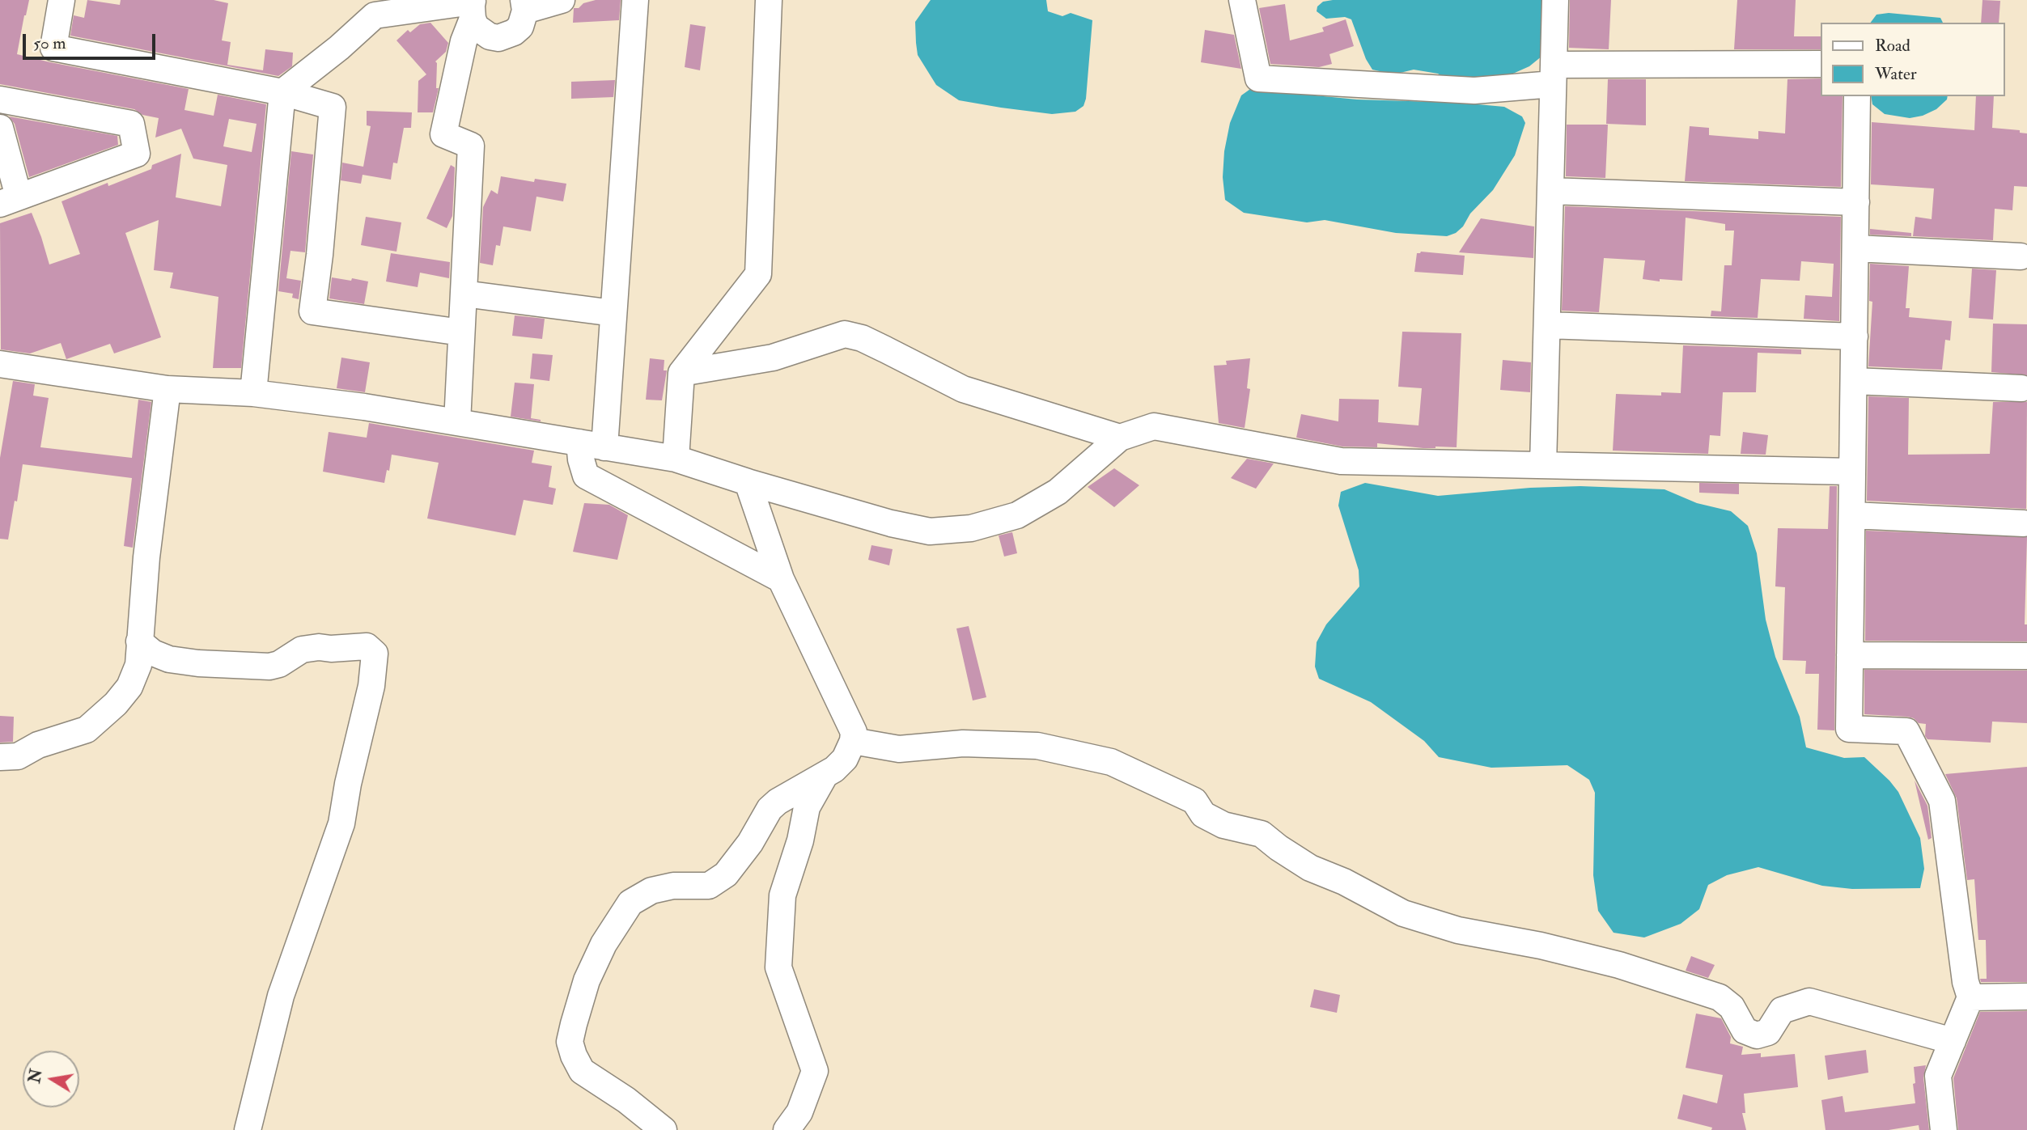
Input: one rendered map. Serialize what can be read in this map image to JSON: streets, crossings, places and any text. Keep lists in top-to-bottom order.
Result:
{
  "legend": ["Road", "Water"],
  "scale_bar": "50 m",
  "north": "left"
}
